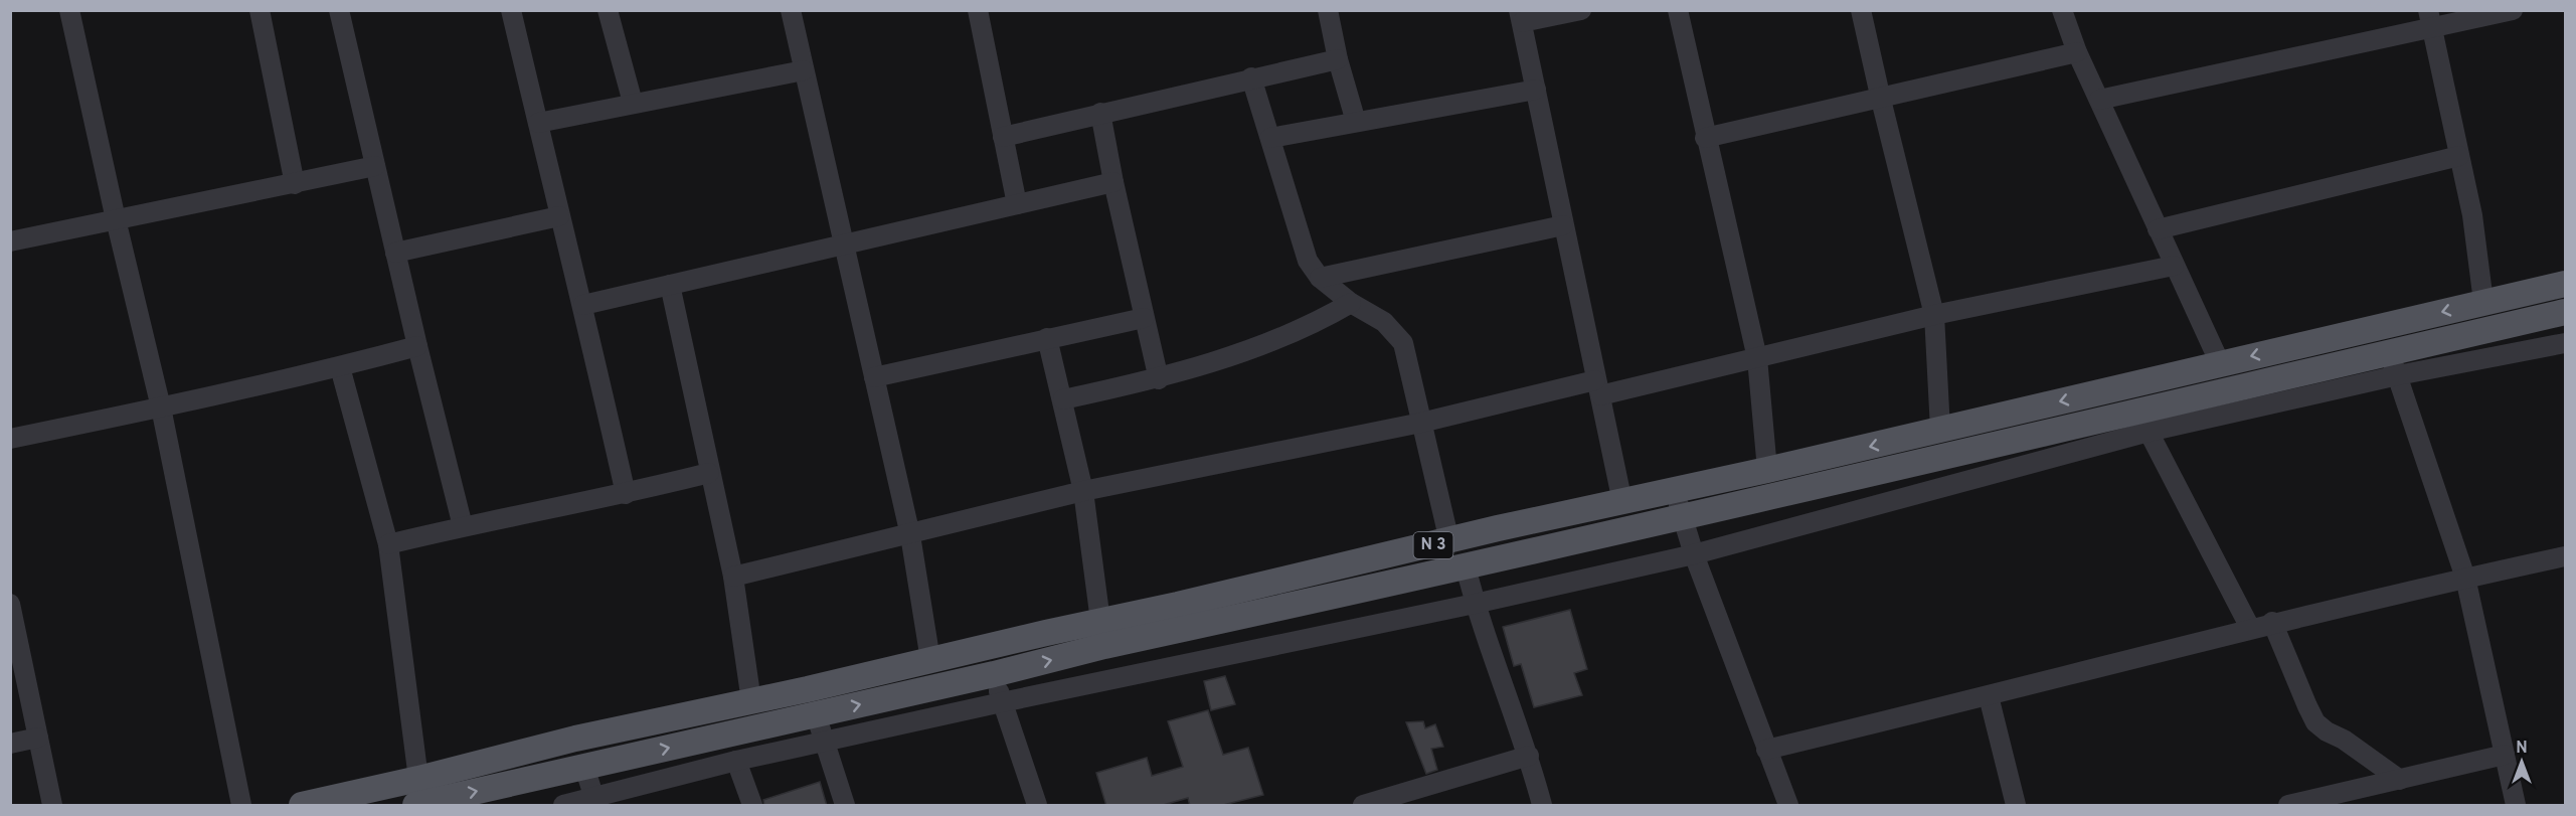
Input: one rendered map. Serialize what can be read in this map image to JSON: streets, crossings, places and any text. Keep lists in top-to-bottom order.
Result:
{
  "streets": {
    "main road": ["N 3"]
  },
  "north": "top"
}
